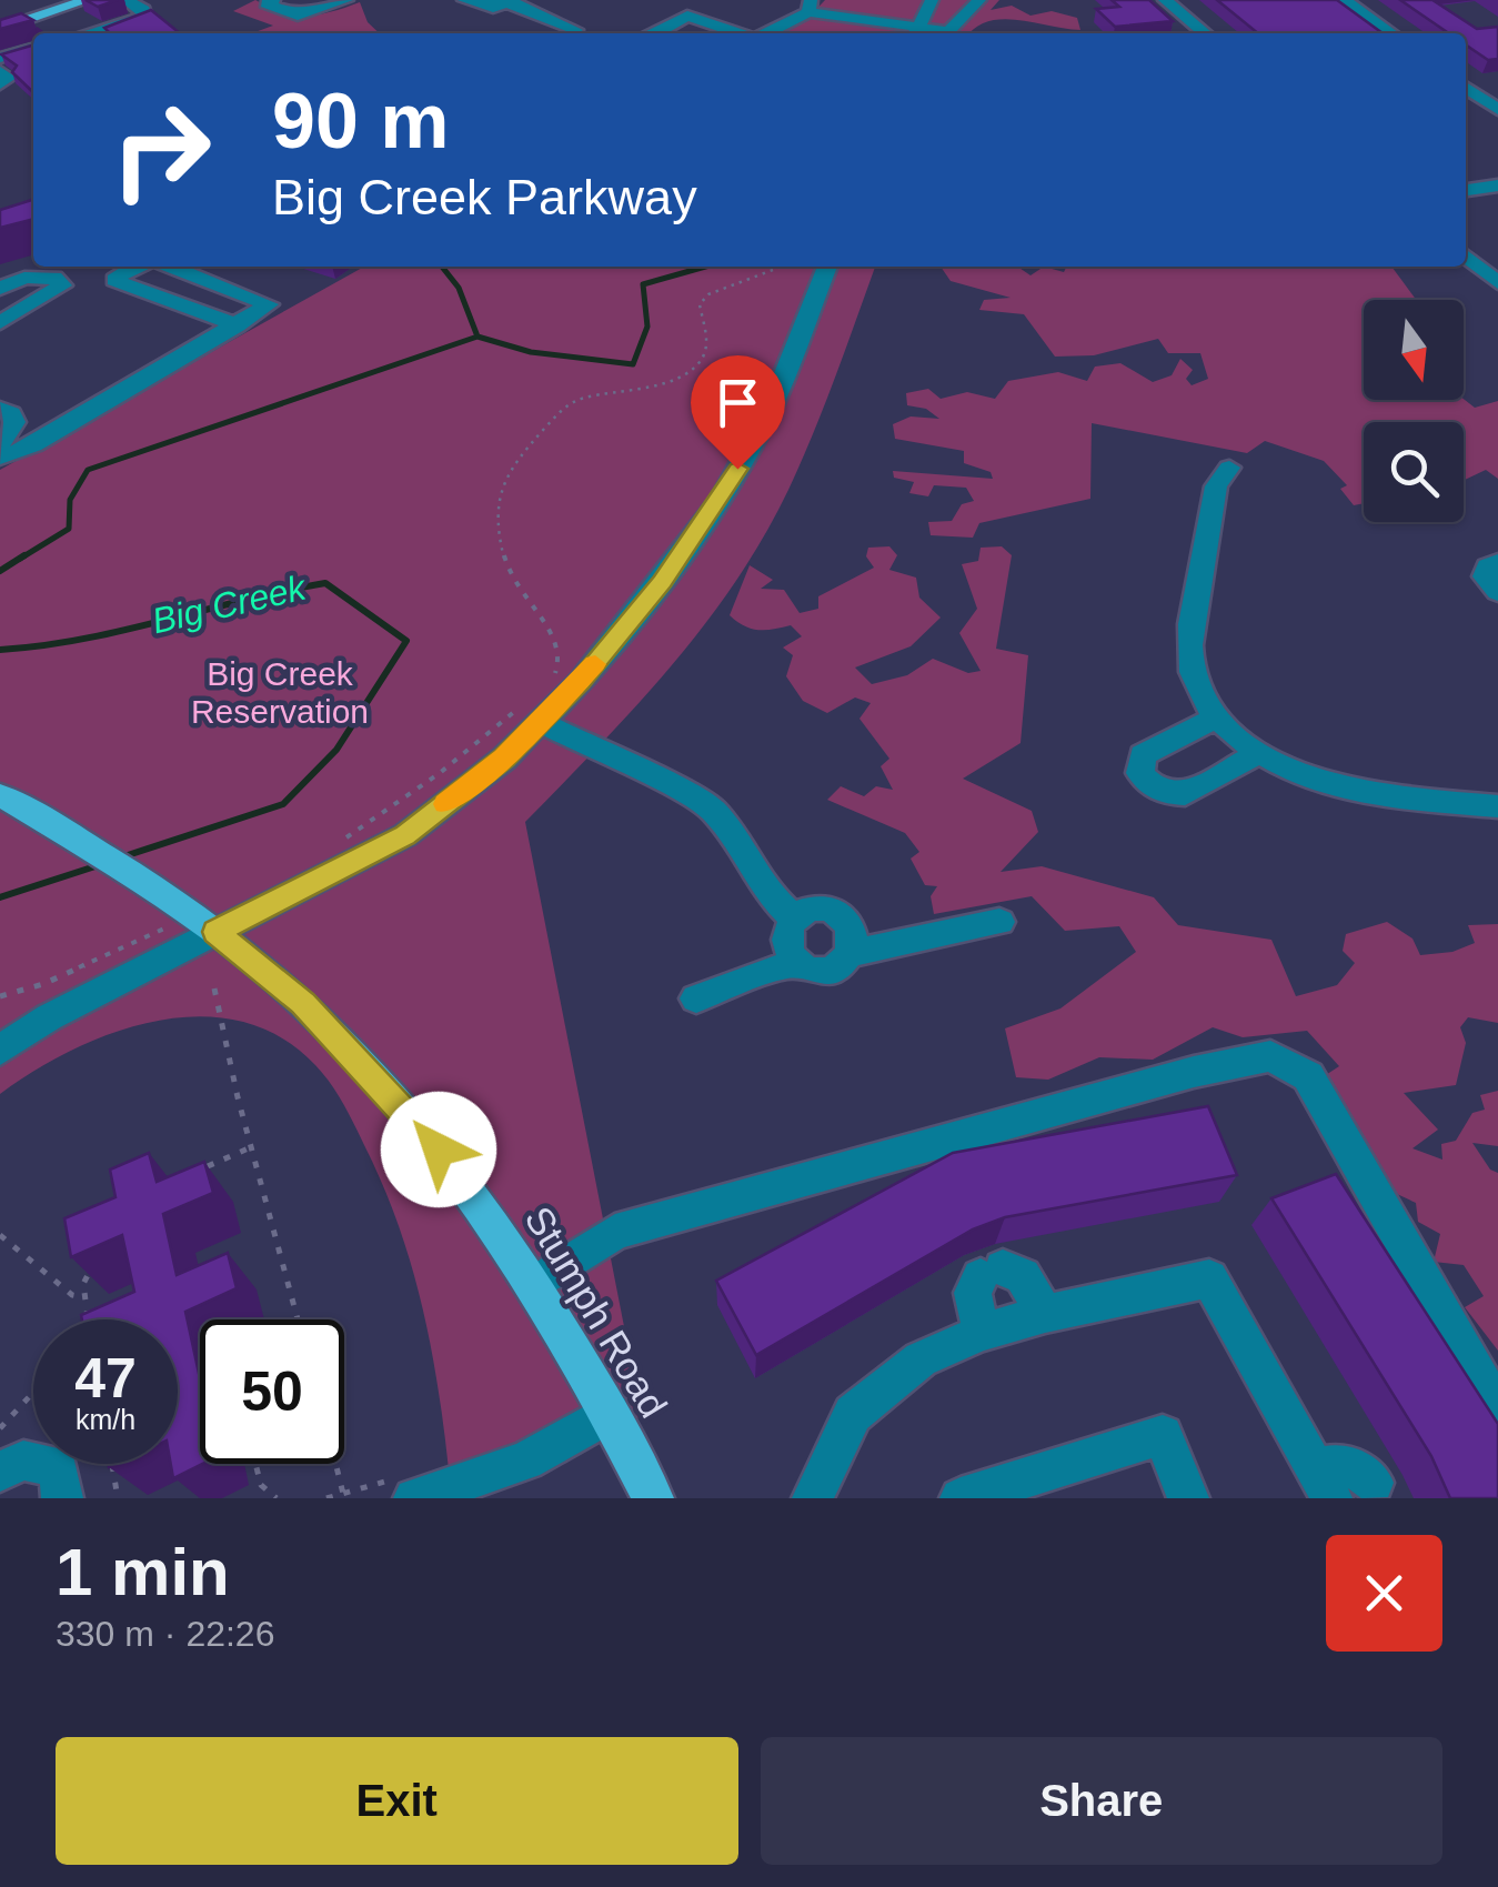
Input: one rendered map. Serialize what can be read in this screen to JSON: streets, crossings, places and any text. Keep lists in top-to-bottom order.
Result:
{
  "streets": {
    "main road": ["Stumph Road"]
  },
  "water": ["Big Creek"],
  "parks": ["Big Creek Reservation"],
  "north": "bottom",
  "page": {
    "turn": ["90 m", "Big Creek Parkway"],
    "speed": "47 km/h",
    "limit": "50",
    "heading": ["1 min", "330 m · 22:26"],
    "buttons": ["Exit", "Share"]
  }
}
